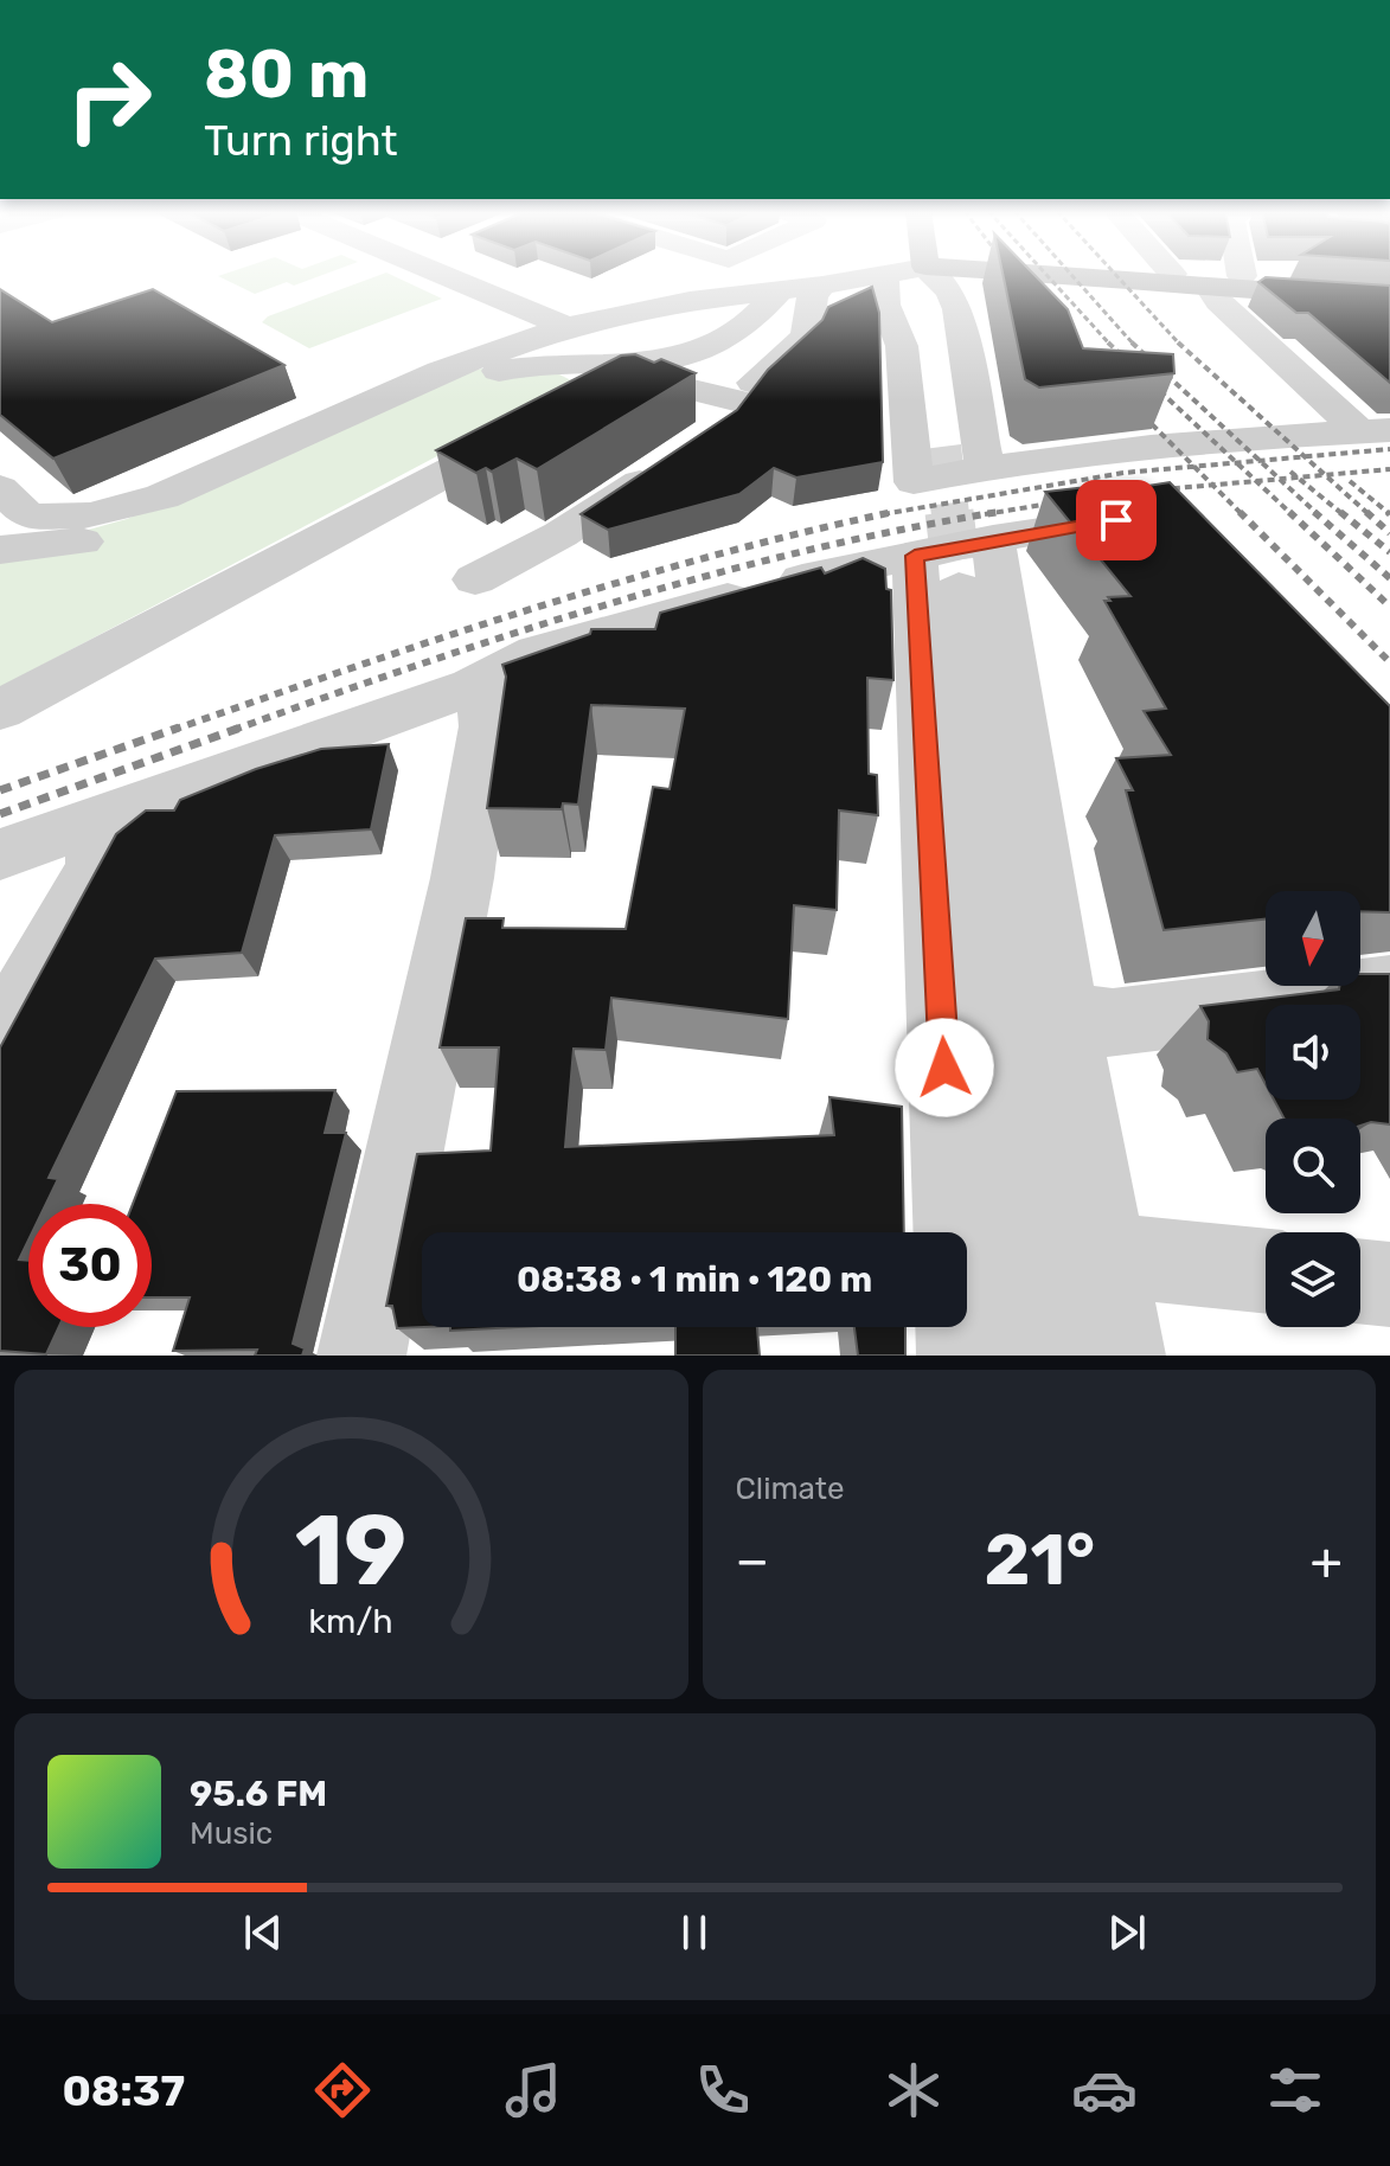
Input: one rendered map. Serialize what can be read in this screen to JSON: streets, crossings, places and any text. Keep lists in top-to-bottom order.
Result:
{
  "north": "bottom",
  "page": {
    "turn": ["80 m", "Turn right"],
    "limit": "30",
    "trip": "08:38 · 1 min · 120 m",
    "tile": "Climate",
    "heat": ["−", "21°", "+"],
    "song": ["95.6 FM", "Music"],
    "tabs": "08:37",
    "gauge": ["19", "km/h"]
  }
}
